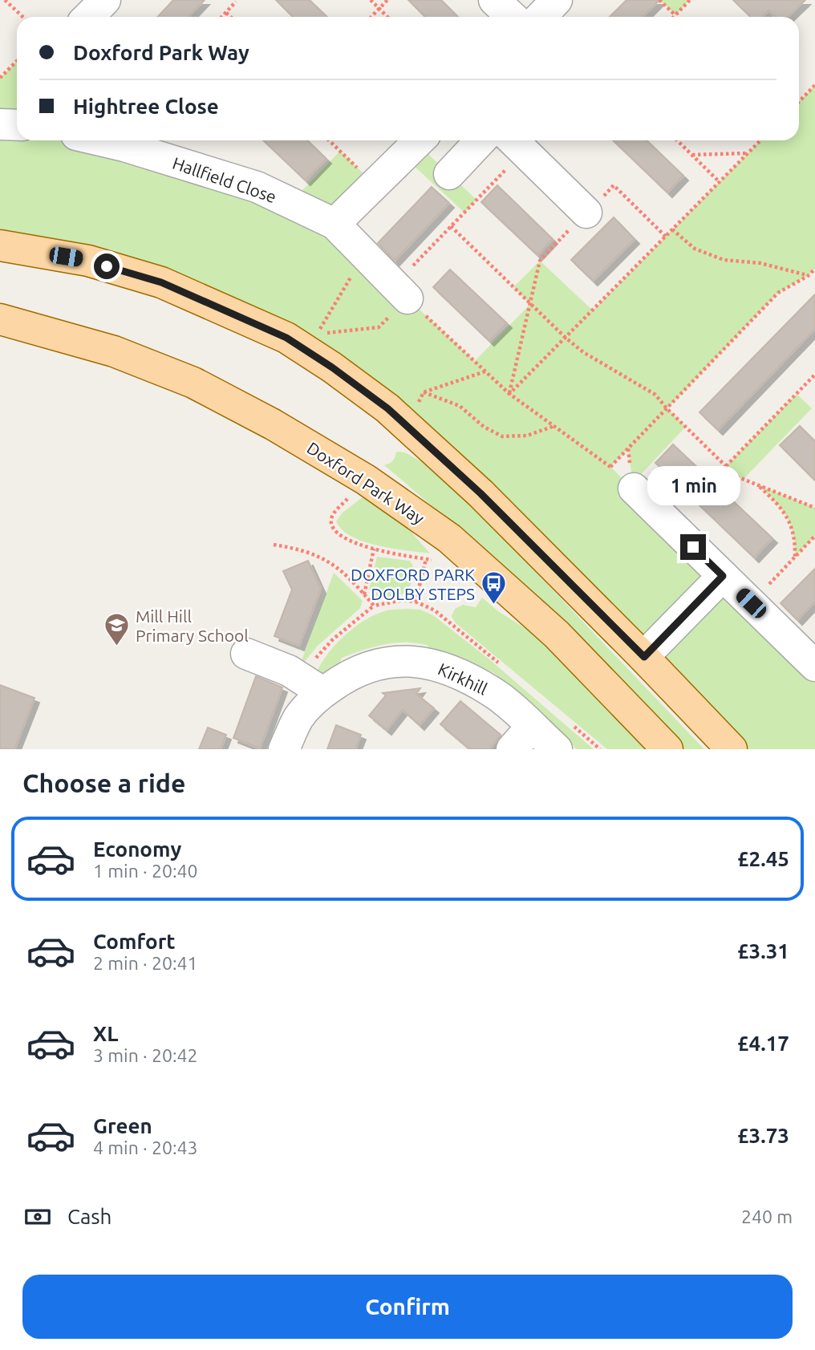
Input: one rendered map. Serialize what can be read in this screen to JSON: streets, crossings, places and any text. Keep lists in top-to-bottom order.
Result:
{
  "streets": {
    "main road": ["Doxford Park Way"],
    "street": ["Hallfield Close", "Kirkhill"]
  },
  "places": {
    "bus stop": ["DOXFORD PARK DOLBY STEPS"],
    "school or university": ["Mill Hill Primary School"]
  },
  "page": {
    "banner": ["Doxford Park Way", "Hightree Close"],
    "bubble": "1 min",
    "heading": "Choose a ride",
    "list": [
      {
        "name": "Economy",
        "note": "1 min · 20:40",
        "value": "£2.45"
      },
      {
        "name": "Comfort",
        "note": "2 min · 20:41",
        "value": "£3.31"
      },
      {
        "name": "XL",
        "note": "3 min · 20:42",
        "value": "£4.17"
      },
      {
        "name": "Green",
        "note": "4 min · 20:43",
        "value": "£3.73"
      }
    ],
    "pay": ["Cash", "240 m"],
    "buttons": "Confirm"
  }
}
